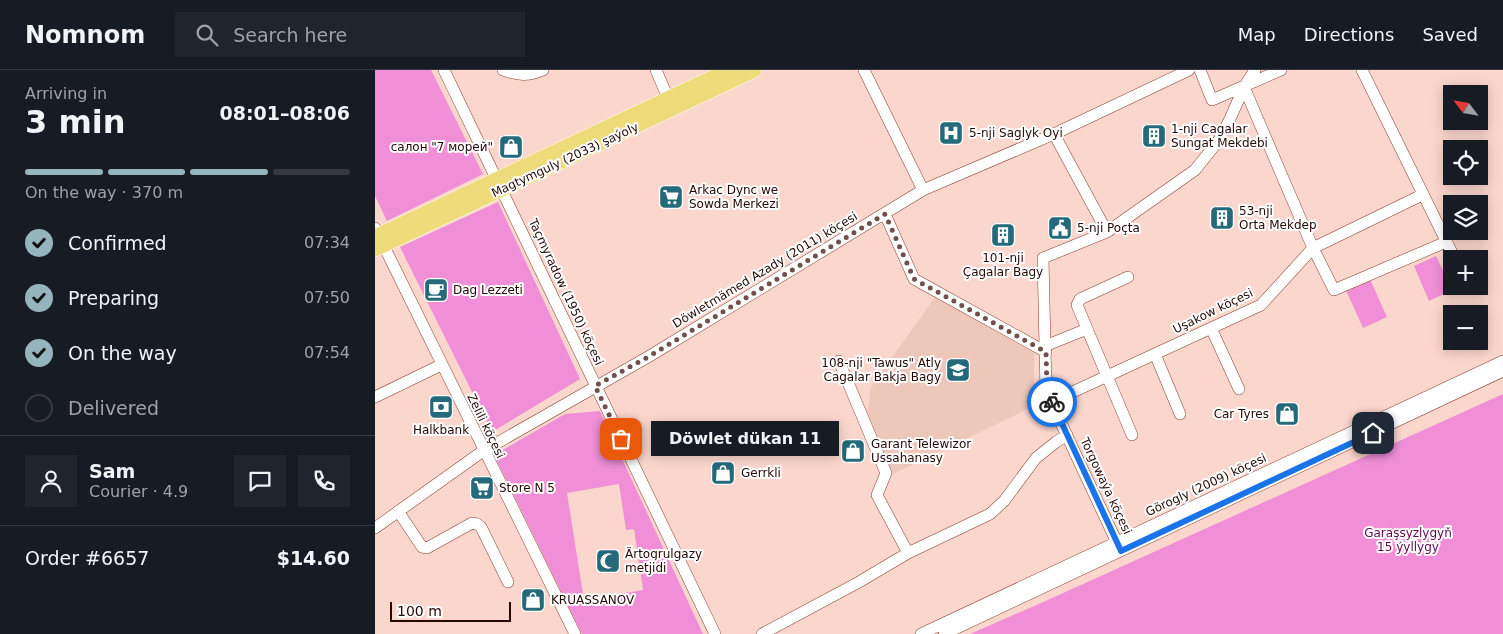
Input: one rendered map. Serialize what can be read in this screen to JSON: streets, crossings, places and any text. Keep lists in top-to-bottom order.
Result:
{
  "streets": {
    "main road": ["Magtymguly (2033) şaýoly"],
    "street": [
      "Döwletmämed Azady (2011) köçesi",
      "Taçmyradow (1950) köçesi",
      "Uşakow köçesi",
      "Zelili köçesi",
      "Görogly (2009) köçesi",
      "Torgowaýa köçesi"
    ]
  },
  "crossings": [
    ["Magtymguly (2033) şaýoly", "Taçmyradow (1950) köçesi"],
    ["Magtymguly (2033) şaýoly", "Zelili köçesi"],
    ["Döwletmämed Azady (2011) köçesi", "Taçmyradow (1950) köçesi"],
    ["Döwletmämed Azady (2011) köçesi", "Zelili köçesi"],
    ["Uşakow köçesi", "Torgowaýa köçesi"],
    ["Görogly (2009) köçesi", "Torgowaýa köçesi"]
  ],
  "parks": ["Garaşsyzlygyň 15 ýyllygy"],
  "places": {
    "hospital": ["5-nji Saglyk Oyi"],
    "building": ["1-nji Cagalar Sungat Mekdebi", "53-nji Orta Mekdep", "101-nji Çagalar Bagy"],
    "shop": [
      "салон \"7 морей\"",
      "Car Tyres",
      "Garant Telewizor Ussahanasy",
      "Gerrkli",
      "KRUASSANOV"
    ],
    "supermarket": ["Arkac Dync we Sowda Merkezi", "Store N 5"],
    "public building": ["5-nji Poçta"],
    "cafe": ["Dag Lezzeti"],
    "school or university": ["108-nji \"Tawus\" Atly Cagalar Bakja Bagy"],
    "bank": ["Halkbank"],
    "other": ["Döwlet dükan 11"],
    "mosque": ["Ärtogrulgazy metjidi"]
  },
  "scale_bar": "100 m",
  "north": "top left",
  "page": {
    "header": "Nomnom",
    "search": "Search here",
    "nav": ["Map", "Directions", "Saved"],
    "heading": ["3 min", "Arriving in", "08:01–08:06"],
    "panel": [
      "Sam",
      "Courier · 4.9",
      "Order #6657",
      "$14.60"
    ],
    "map_buttons": ["+", "−"],
    "bar": "On the way · 370 m",
    "list": [
      ["Confirmed", "07:34"],
      ["Preparing", "07:50"],
      ["On the way", "07:54"],
      "Delivered"
    ],
    "bubble": "Döwlet dükan 11",
    "scale": "100 m"
  }
}
